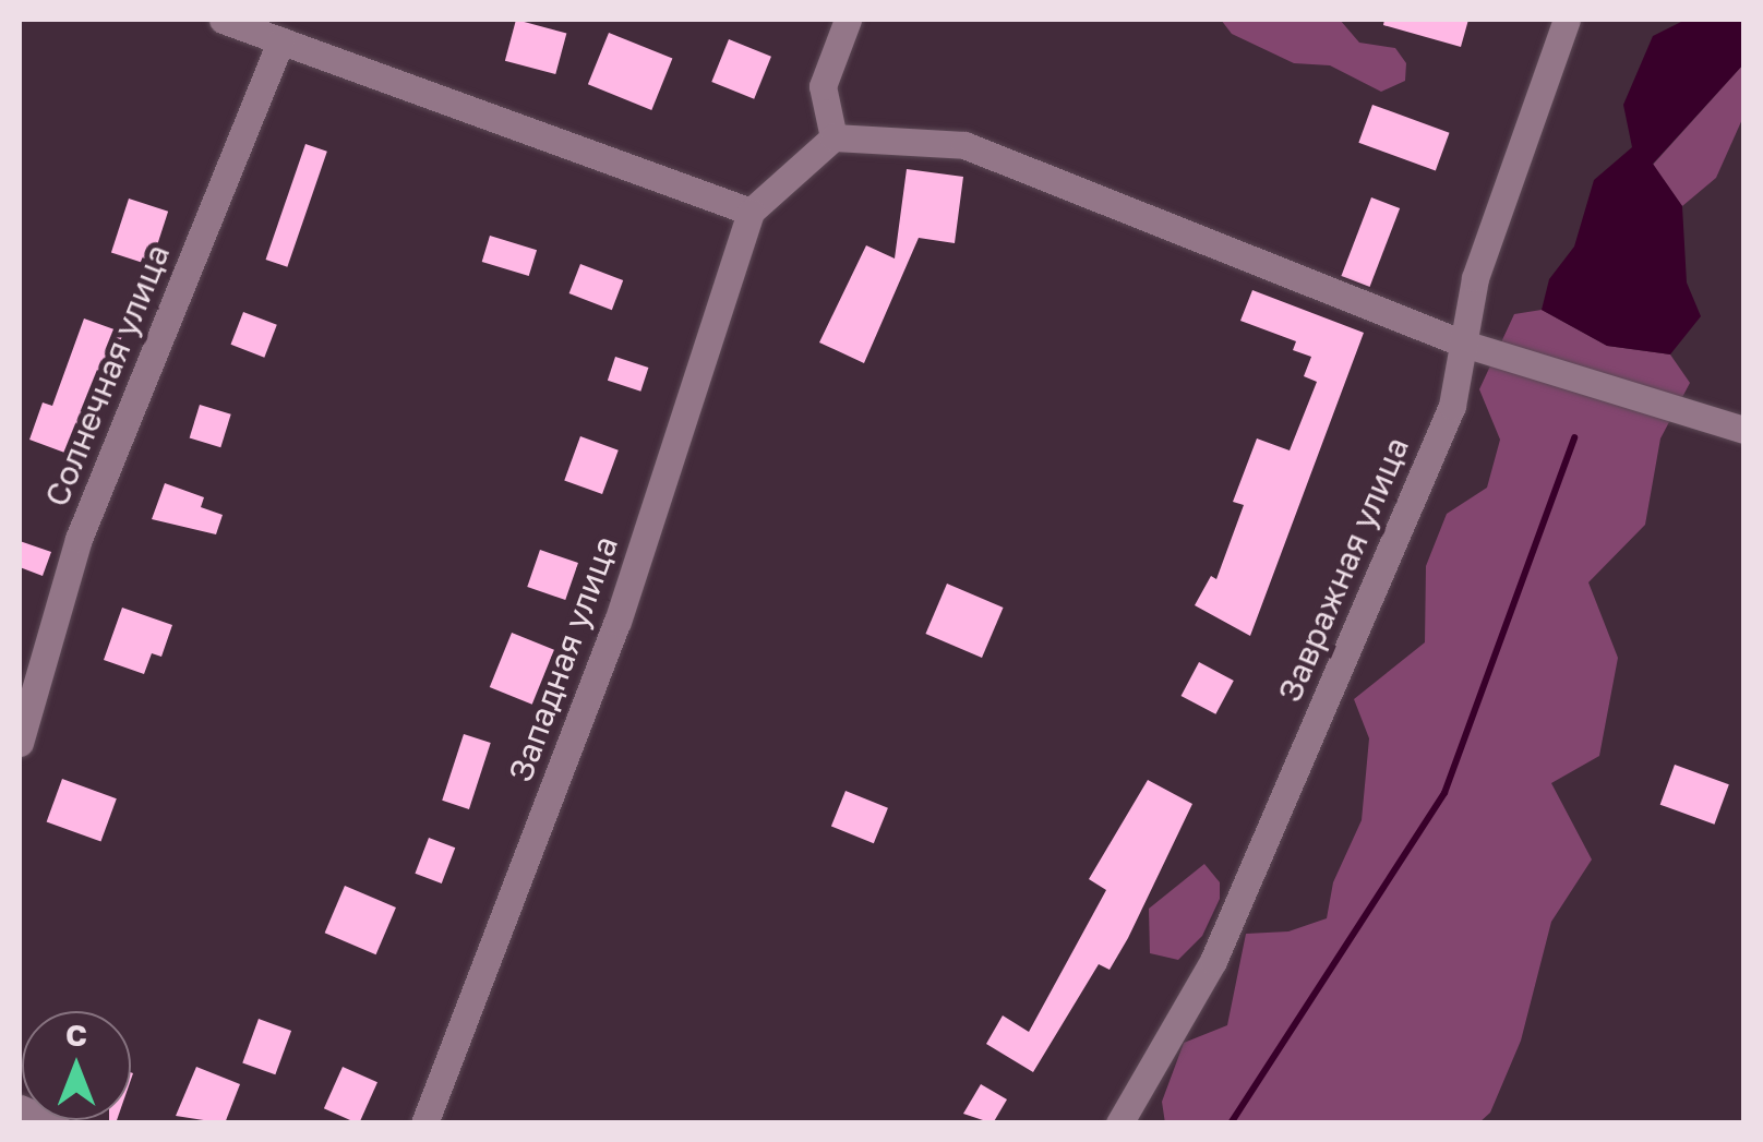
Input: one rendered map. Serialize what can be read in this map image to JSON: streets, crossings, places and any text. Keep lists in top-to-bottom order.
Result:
{
  "streets": {
    "street": ["Солнечная улица", "Завражная улица", "Западная улица"]
  },
  "north": "top"
}
